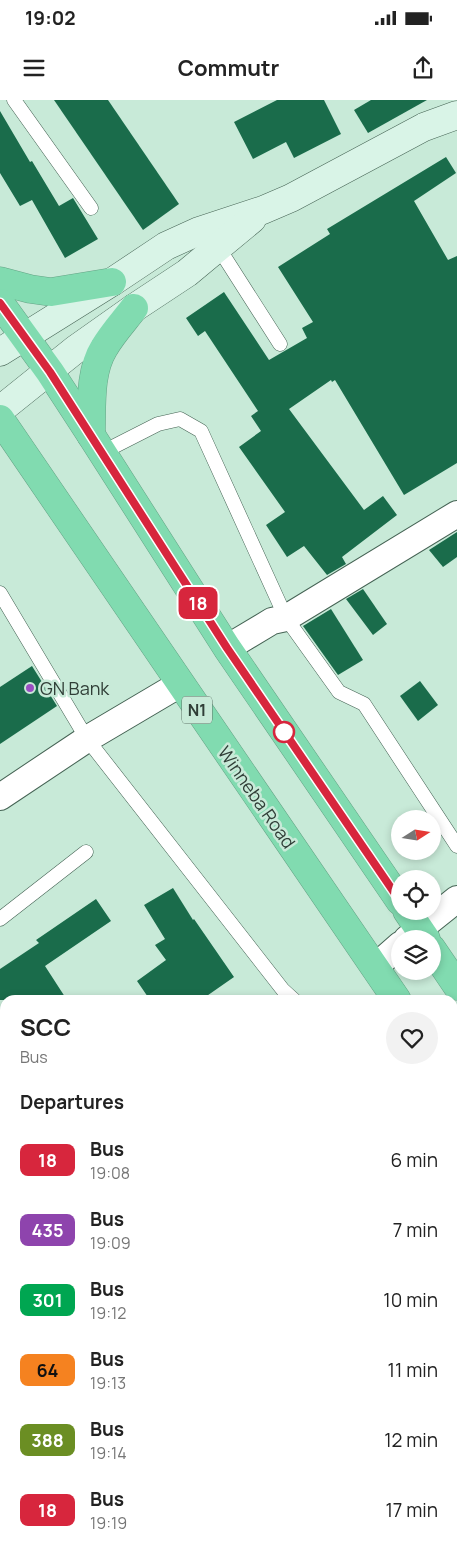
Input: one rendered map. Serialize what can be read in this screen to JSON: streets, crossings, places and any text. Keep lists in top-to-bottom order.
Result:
{
  "streets": {
    "highway": ["N1", "Winneba Road"]
  },
  "places": ["GN Bank"],
  "lines": ["bus line 18"],
  "north": "right",
  "page": {
    "status": "19:02",
    "header": "Commutr",
    "on_map": "18",
    "heading": [
      ["SCC", "Bus"],
      "Departures"
    ],
    "list": [
      {
        "mark": "18",
        "name": "Bus",
        "note": "19:08",
        "value": "6 min"
      },
      {
        "mark": "435",
        "name": "Bus",
        "note": "19:09",
        "value": "7 min"
      },
      {
        "mark": "301",
        "name": "Bus",
        "note": "19:12",
        "value": "10 min"
      },
      {
        "mark": "64",
        "name": "Bus",
        "note": "19:13",
        "value": "11 min"
      },
      {
        "mark": "388",
        "name": "Bus",
        "note": "19:14",
        "value": "12 min"
      },
      {
        "mark": "18",
        "name": "Bus",
        "note": "19:19",
        "value": "17 min"
      }
    ]
  }
}
